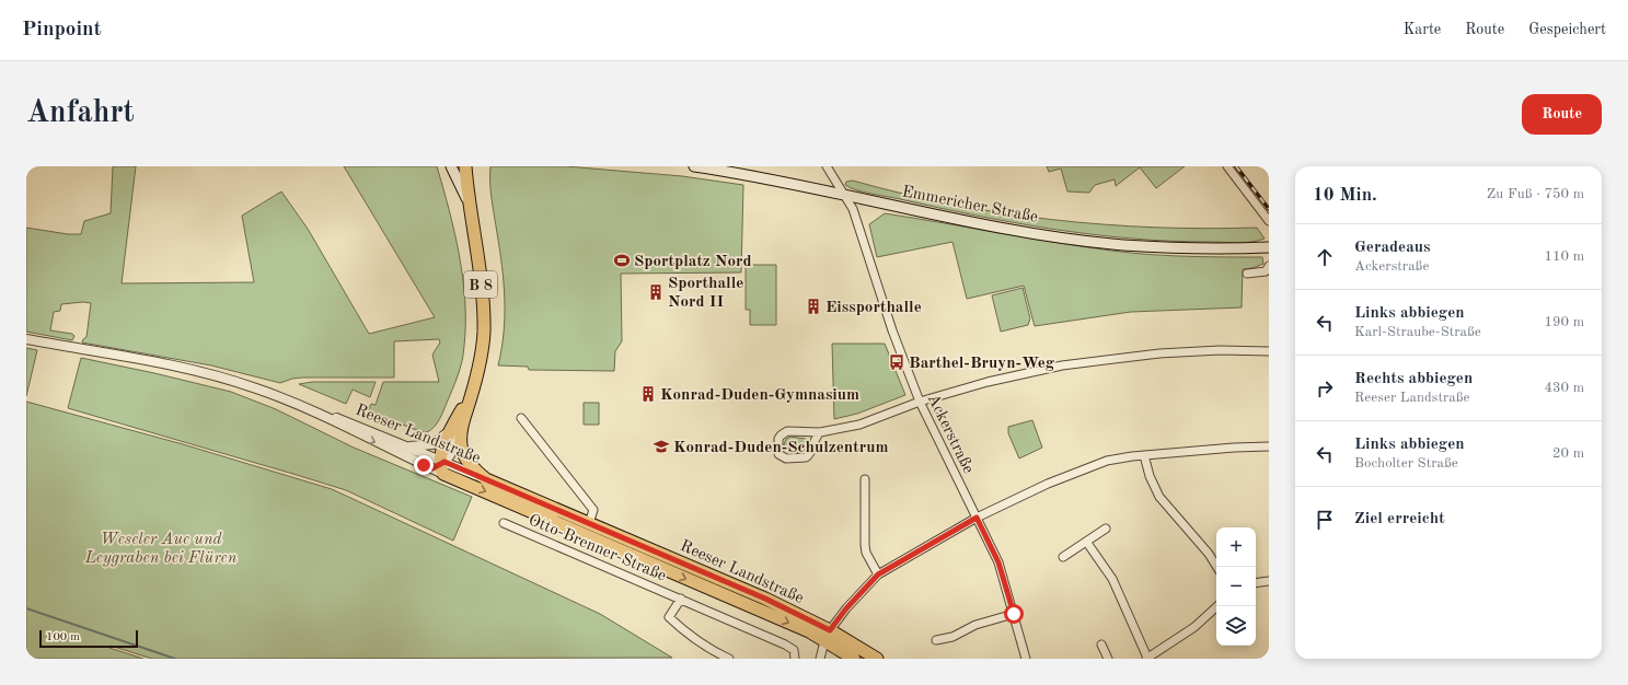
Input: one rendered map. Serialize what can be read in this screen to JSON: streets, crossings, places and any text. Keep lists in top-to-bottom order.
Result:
{
  "streets": {
    "main road": ["Emmericher Straße", "B 8", "Reeser Landstraße"],
    "street": ["Ackerstraße", "Otto-Brenner-Straße"]
  },
  "crossings": [
    ["Emmericher Straße", "Ackerstraße"],
    ["B 8", "Reeser Landstraße"]
  ],
  "parks": ["Weseler Aue und Leygraben bei Flüren"],
  "places": {
    "sports": ["Sportplatz Nord"],
    "building": ["Sporthalle Nord II", "Eissporthalle", "Konrad-Duden-Gymnasium"],
    "bus stop": ["Barthel-Bruyn-Weg"],
    "school or university": ["Konrad-Duden-Schulzentrum"]
  },
  "scale_bar": "100 m",
  "page": {
    "header": "Pinpoint",
    "nav": ["Karte", "Route", "Gespeichert"],
    "buttons": "Route",
    "title": "Anfahrt",
    "heading": ["10 Min.", "Zu Fuß · 750 m"],
    "list": [
      ["Geradeaus", "Ackerstraße", "110 m"],
      ["Links abbiegen", "Karl-Straube-Straße", "190 m"],
      ["Rechts abbiegen", "Reeser Landstraße", "430 m"],
      ["Links abbiegen", "Bocholter Straße", "20 m"],
      "Ziel erreicht"
    ],
    "map_buttons": ["+", "−"],
    "scale": "100 m"
  }
}
